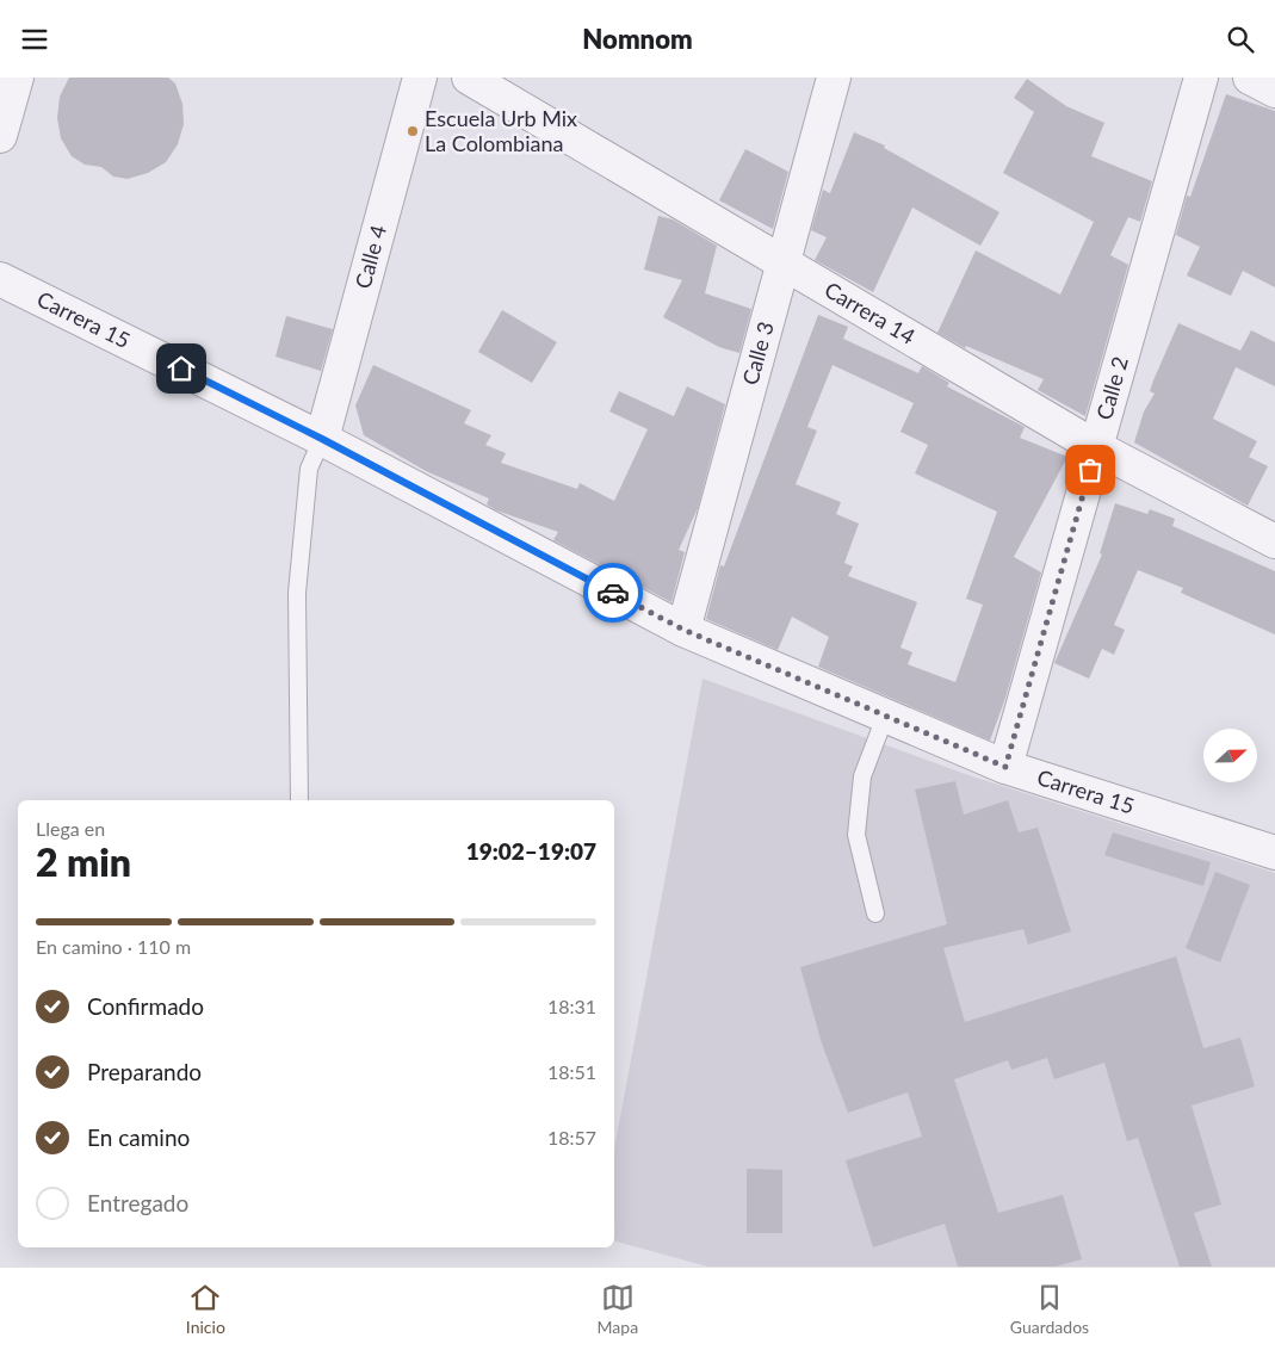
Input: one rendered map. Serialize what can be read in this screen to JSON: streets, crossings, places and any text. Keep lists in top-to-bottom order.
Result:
{
  "streets": {
    "street": [
      "Calle 4",
      "Carrera 14",
      "Carrera 15",
      "Calle 3",
      "Calle 2"
    ]
  },
  "crossings": [
    ["Calle 4", "Carrera 15"],
    ["Carrera 14", "Calle 3"],
    ["Carrera 14", "Calle 2"],
    ["Carrera 15", "Calle 3"],
    ["Carrera 15", "Calle 2"]
  ],
  "places": ["Escuela Urb Mix La Colombiana"],
  "north": "right",
  "page": {
    "header": "Nomnom",
    "heading": ["2 min", "Llega en", "19:02–19:07"],
    "bar": "En camino · 110 m",
    "list": [
      ["Confirmado", "18:31"],
      ["Preparando", "18:51"],
      ["En camino", "18:57"],
      "Entregado"
    ],
    "tabs": ["Inicio", "Mapa", "Guardados"]
  }
}
